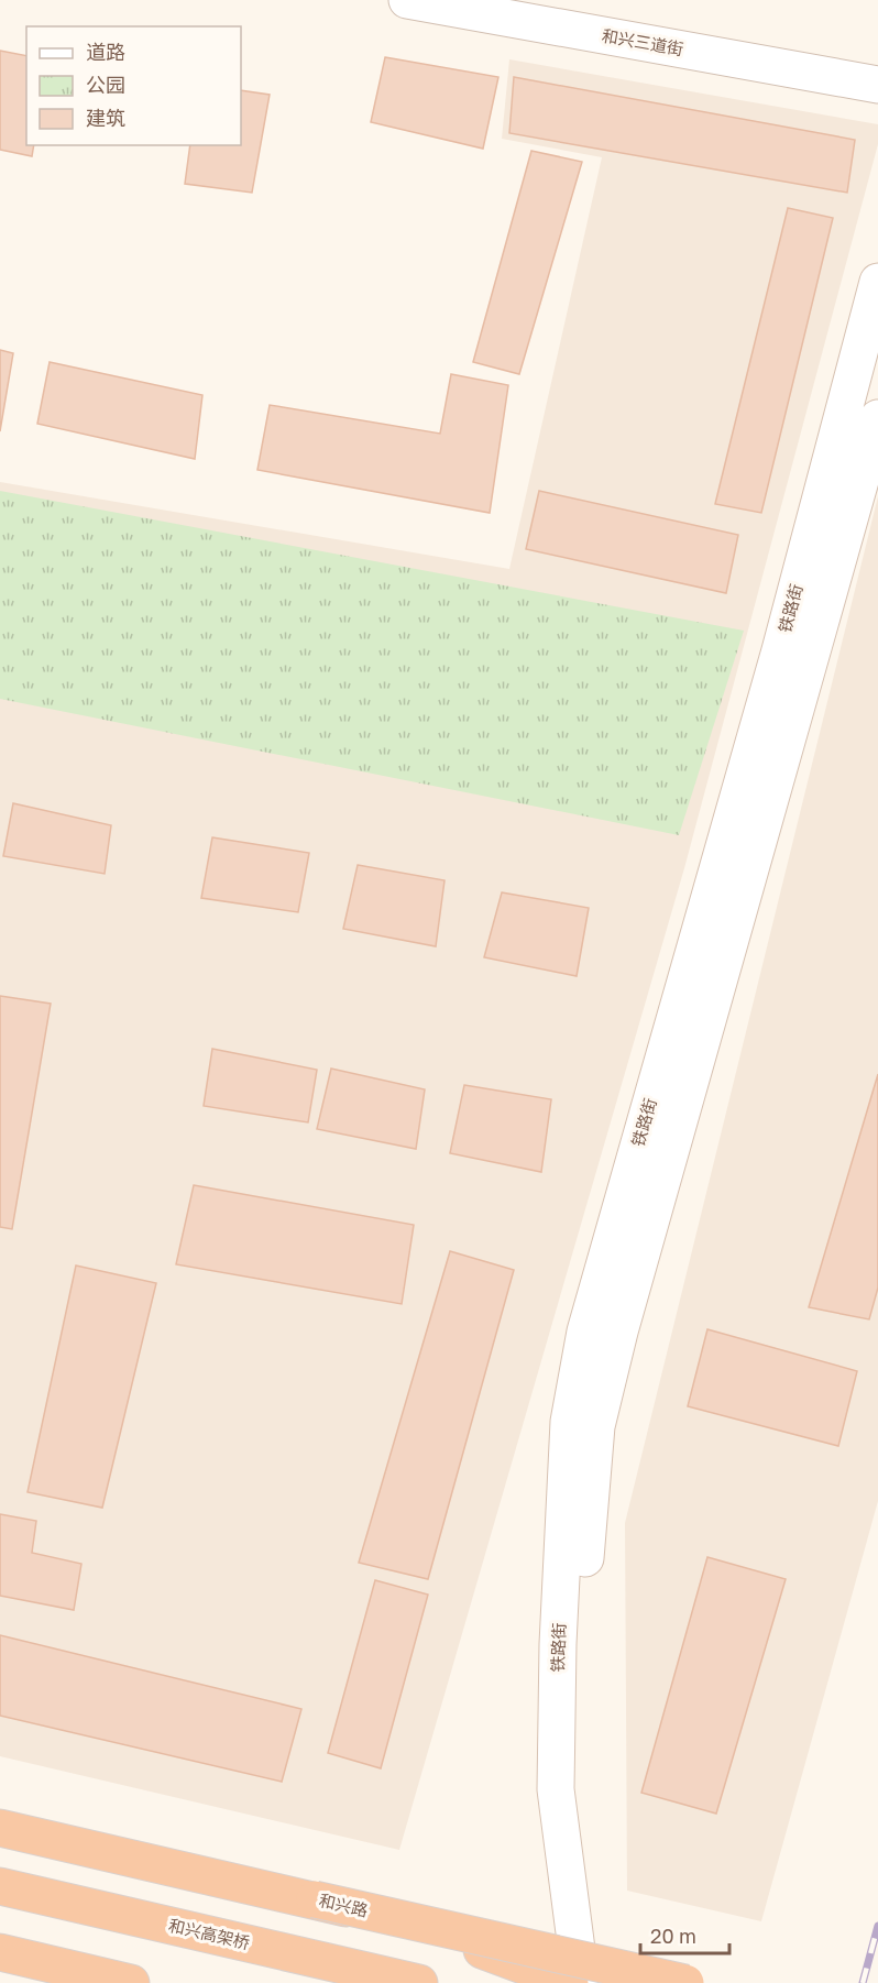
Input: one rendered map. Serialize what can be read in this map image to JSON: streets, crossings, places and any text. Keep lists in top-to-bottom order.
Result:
{
  "streets": {
    "highway": ["和兴路", "和兴高架桥"],
    "main road": ["和兴三道街", "铁路街"]
  },
  "legend": ["道路", "公园", "建筑"],
  "scale_bar": "20 m"
}
